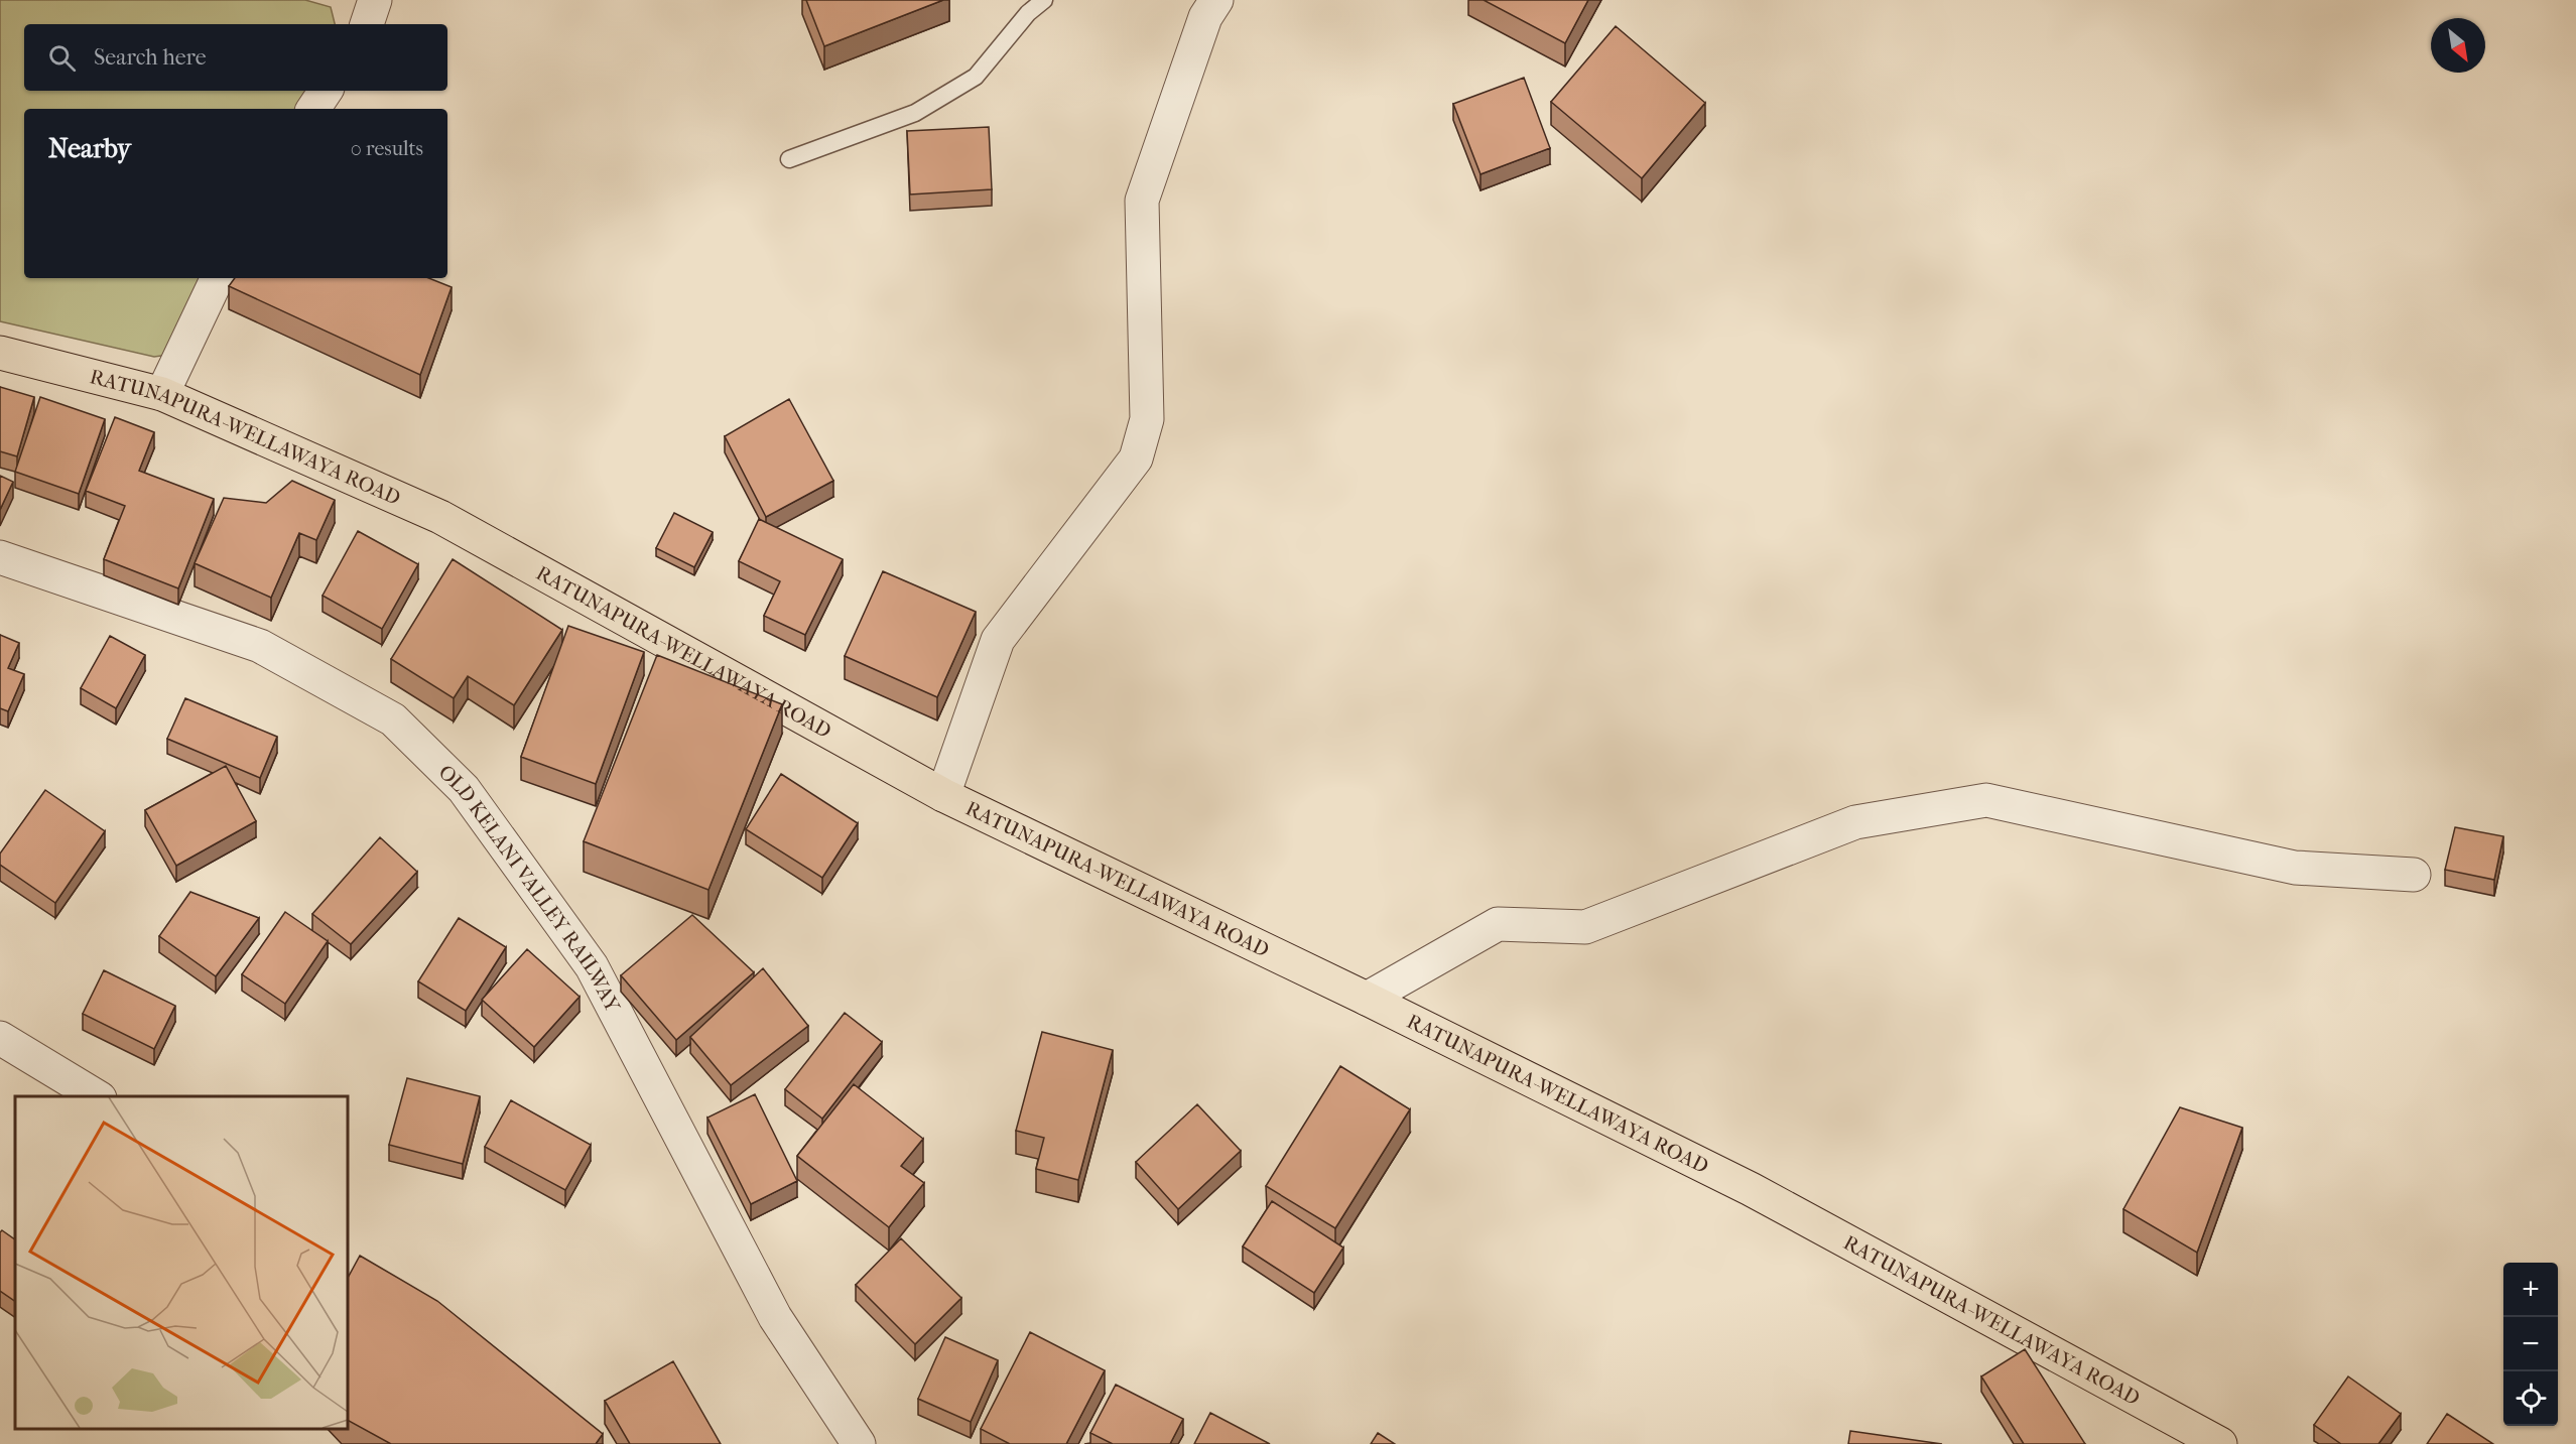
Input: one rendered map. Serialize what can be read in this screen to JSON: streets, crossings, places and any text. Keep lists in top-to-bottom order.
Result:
{
  "streets": {
    "highway": ["RATUNAPURA-WELLAWAYA ROAD"],
    "street": ["OLD KELANI VALLEY RAILWAY"]
  },
  "north": "bottom right",
  "page": {
    "search": "Search here",
    "heading": ["Nearby", "0 results"],
    "map_buttons": ["+", "−"]
  }
}
